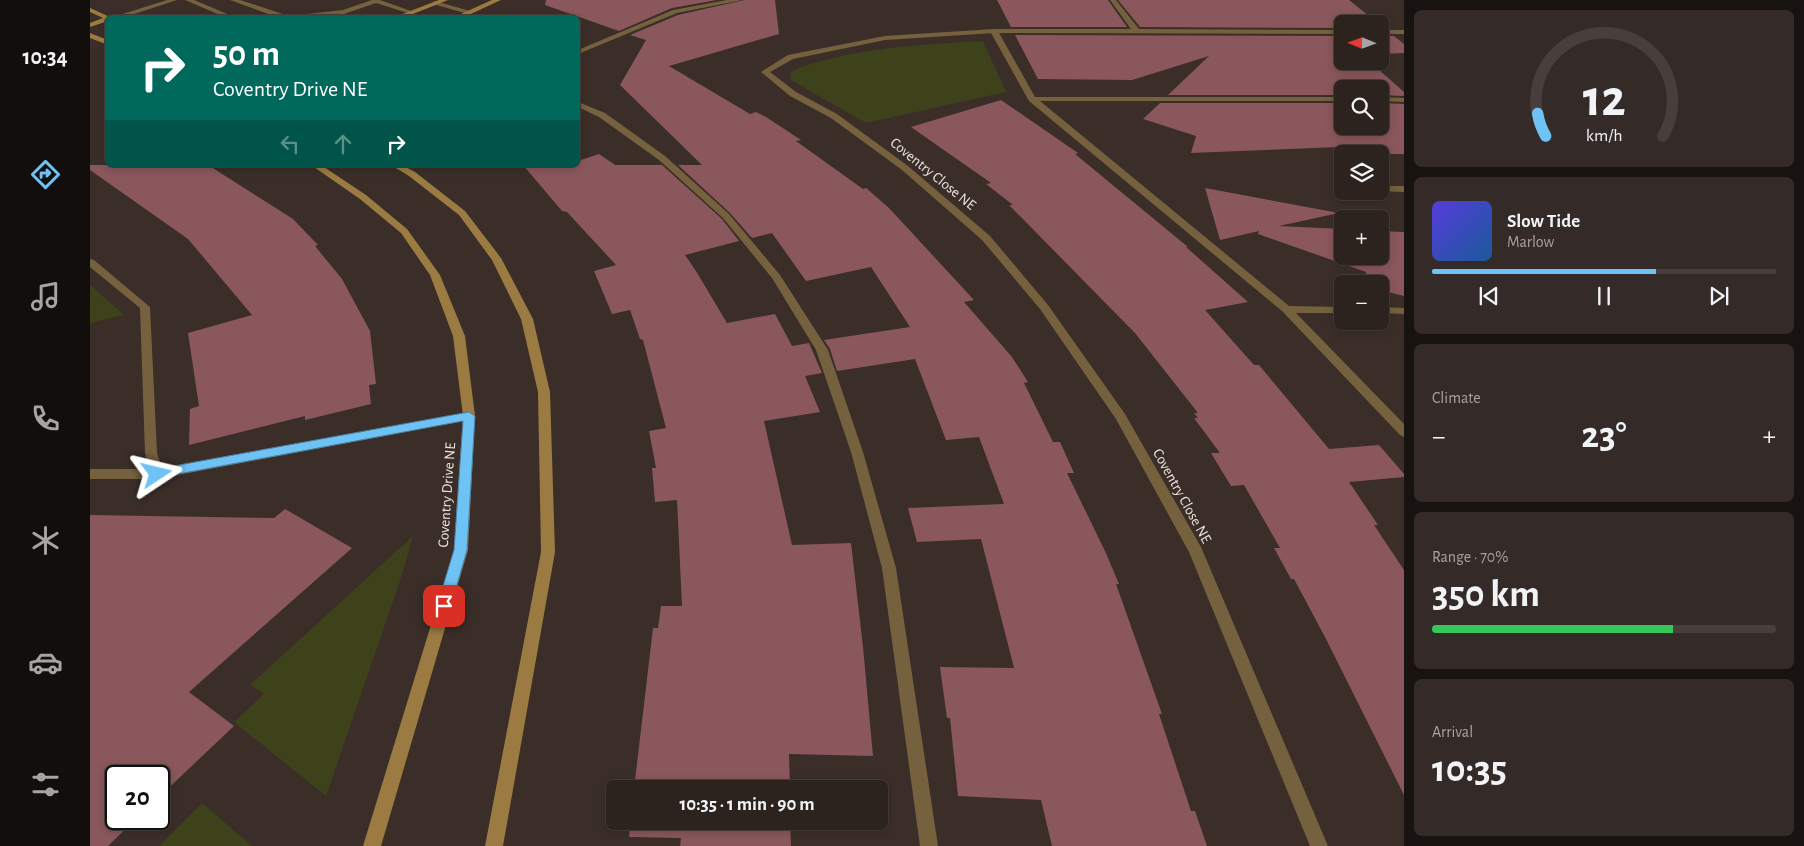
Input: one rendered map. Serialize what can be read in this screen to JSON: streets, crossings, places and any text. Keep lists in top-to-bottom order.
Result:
{
  "streets": {
    "street": ["Coventry Close NE", "Coventry Drive NE"]
  },
  "north": "left",
  "page": {
    "tabs": "10:34",
    "map_buttons": ["+", "−"],
    "turn": ["50 m", "Coventry Drive NE"],
    "song": ["Slow Tide", "Marlow"],
    "tile": [
      "Climate",
      ["Range · 70%", "350 km"],
      ["Arrival", "10:35"]
    ],
    "heat": ["−", "23°", "+"],
    "limit": "20",
    "trip": "10:35 · 1 min · 90 m",
    "gauge": ["12", "km/h"]
  }
}
